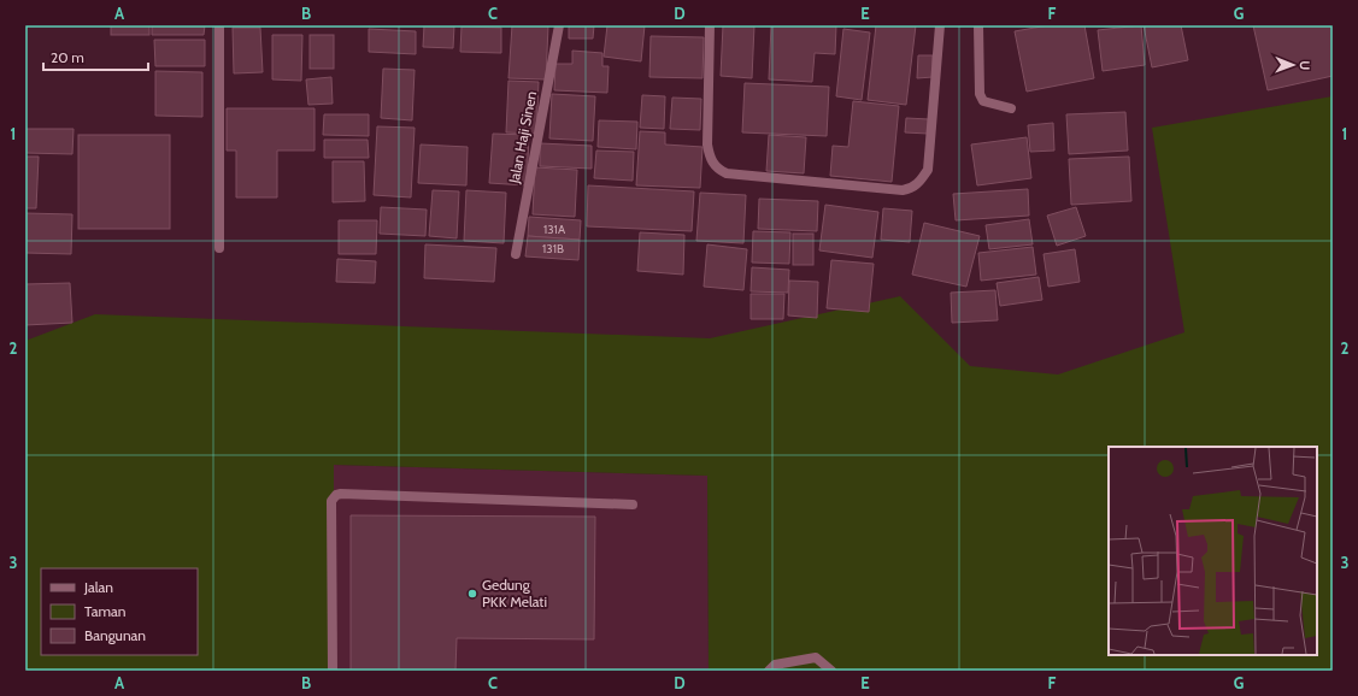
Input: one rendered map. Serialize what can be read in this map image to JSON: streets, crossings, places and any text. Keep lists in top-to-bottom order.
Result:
{
  "streets": {
    "street": ["Jalan Haji Sinen"]
  },
  "places": ["Gedung PKK Melati"],
  "house_numbers": ["131A", "131B"],
  "legend": ["Jalan", "Taman", "Bangunan"],
  "scale_bar": "20 m",
  "north": "right",
  "grid": {
    "columns": [
      "A",
      "B",
      "C",
      "D",
      "E",
      "F",
      "G"
    ],
    "rows": ["1", "2", "3"]
  }
}
